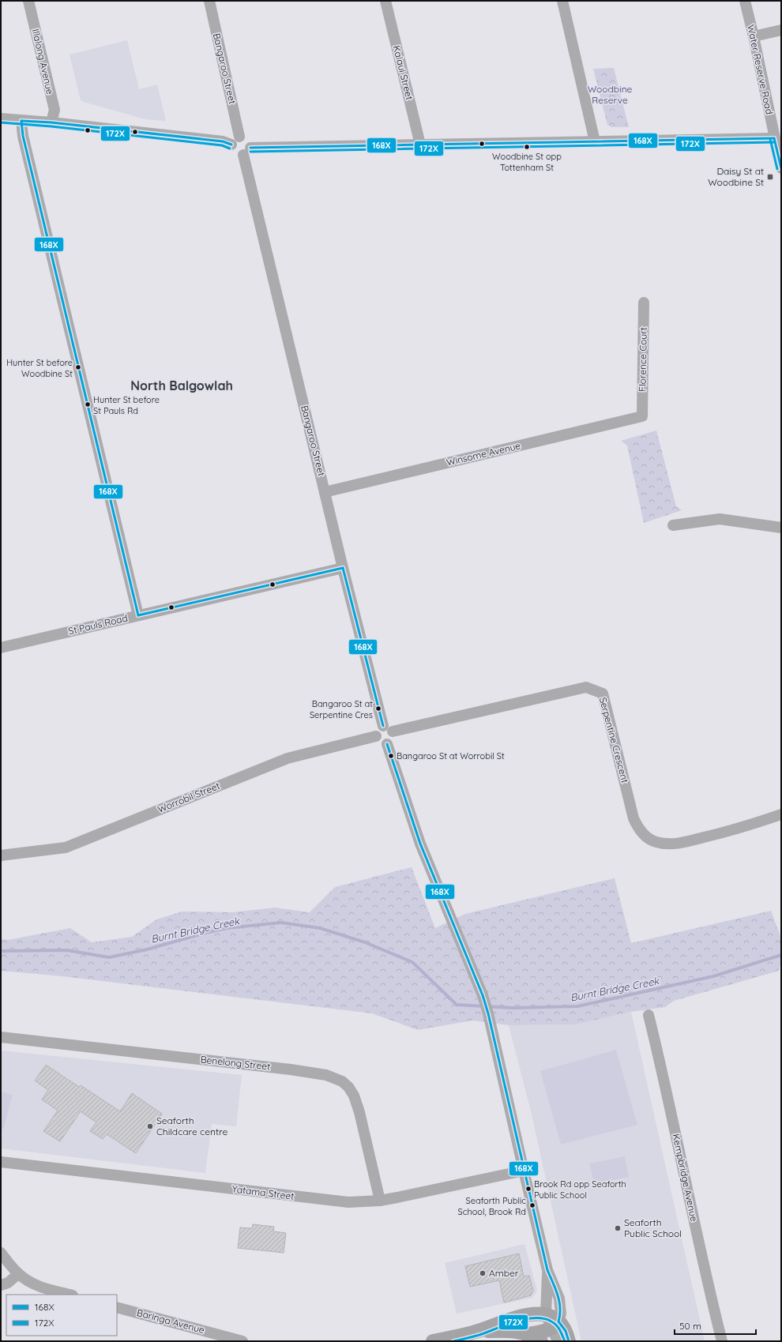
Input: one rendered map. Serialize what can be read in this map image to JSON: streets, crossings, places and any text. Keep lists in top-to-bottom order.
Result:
{
  "streets": {
    "street": [
      "Illalong Avenue",
      "Bangaroo Street",
      "Water Reserve Road",
      "Kalaui Street",
      "Florence Court",
      "Winsome Avenue",
      "St Pauls Road",
      "Serpentine Crescent",
      "Worrobil Street",
      "Benelong Street",
      "Kempbridge Avenue",
      "Yatama Street",
      "Baringa Avenue"
    ]
  },
  "crossings": [
    ["Bangaroo Street", "Winsome Avenue"],
    ["Bangaroo Street", "St Pauls Road"],
    ["Bangaroo Street", "Serpentine Crescent"],
    ["Bangaroo Street", "Worrobil Street"],
    ["Florence Court", "Winsome Avenue"],
    ["Serpentine Crescent", "Worrobil Street"],
    ["Benelong Street", "Yatama Street"]
  ],
  "districts": ["North Balgowlah"],
  "water": ["Burnt Bridge Creek"],
  "parks": ["Woodbine Reserve"],
  "places": {
    "other": [
      "Woodbine St opp Tottenham St",
      "Hunter St before Woodbine St",
      "Hunter St before St Pauls Rd",
      "Bangaroo St at Serpentine Cres",
      "Bangaroo St at Worrobil St",
      "Seaforth Childcare centre",
      "Brook Rd opp Seaforth Public School",
      "Seaforth Public School, Brook Rd",
      "Seaforth Public School",
      "Amber"
    ],
    "transit": ["Daisy St at Woodbine St"]
  },
  "lines": ["transit line 168X", "transit line 172X"],
  "legend": ["168X", "172X"],
  "scale_bar": "50 m"
}
